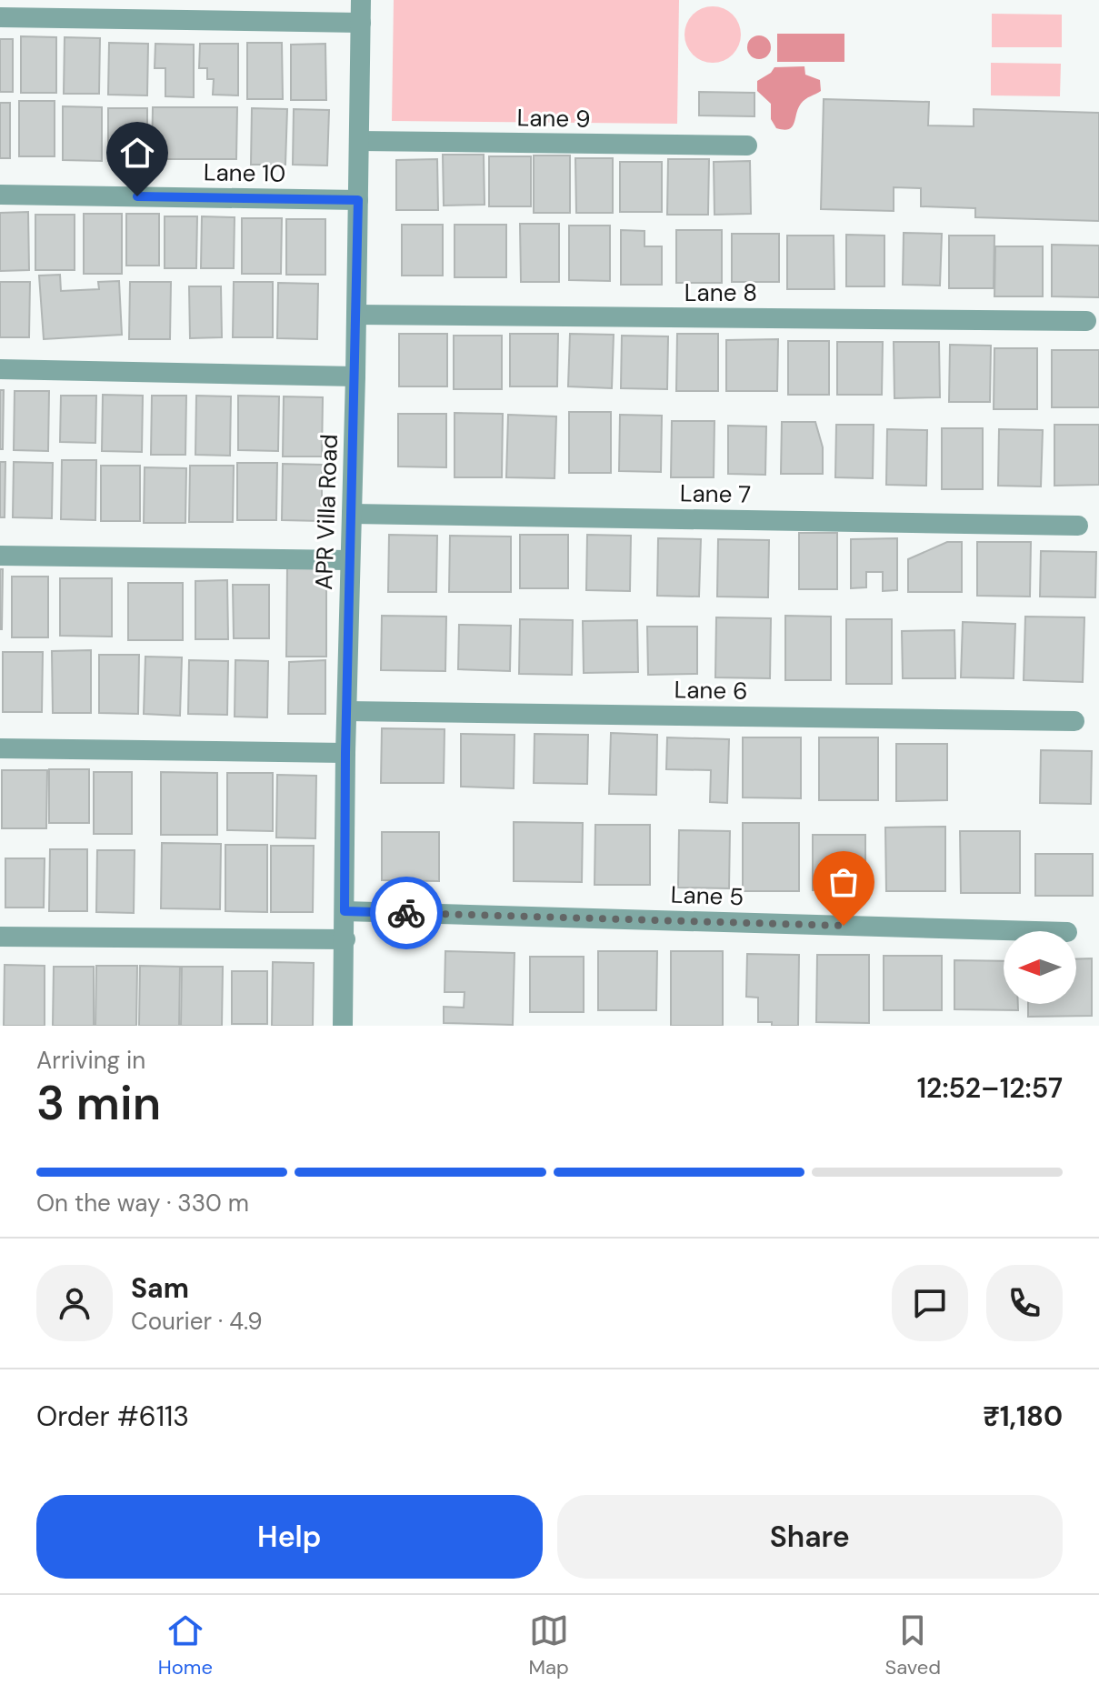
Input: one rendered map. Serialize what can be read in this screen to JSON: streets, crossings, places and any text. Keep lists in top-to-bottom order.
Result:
{
  "streets": {
    "street": [
      "Lane 9",
      "Lane 10",
      "Lane 8",
      "Lane 7",
      "APR Villa Road",
      "Lane 6",
      "Lane 5"
    ]
  },
  "crossings": [
    ["Lane 9", "APR Villa Road"],
    ["Lane 10", "APR Villa Road"],
    ["Lane 8", "APR Villa Road"],
    ["Lane 7", "APR Villa Road"],
    ["APR Villa Road", "Lane 6"],
    ["APR Villa Road", "Lane 5"]
  ],
  "north": "left",
  "page": {
    "heading": ["3 min", "Arriving in", "12:52–12:57"],
    "panel": [
      "Sam",
      "Courier · 4.9",
      "Order #6113",
      "₹1,180"
    ],
    "bar": "On the way · 330 m",
    "buttons": ["Help", "Share"],
    "tabs": ["Home", "Map", "Saved"]
  }
}
